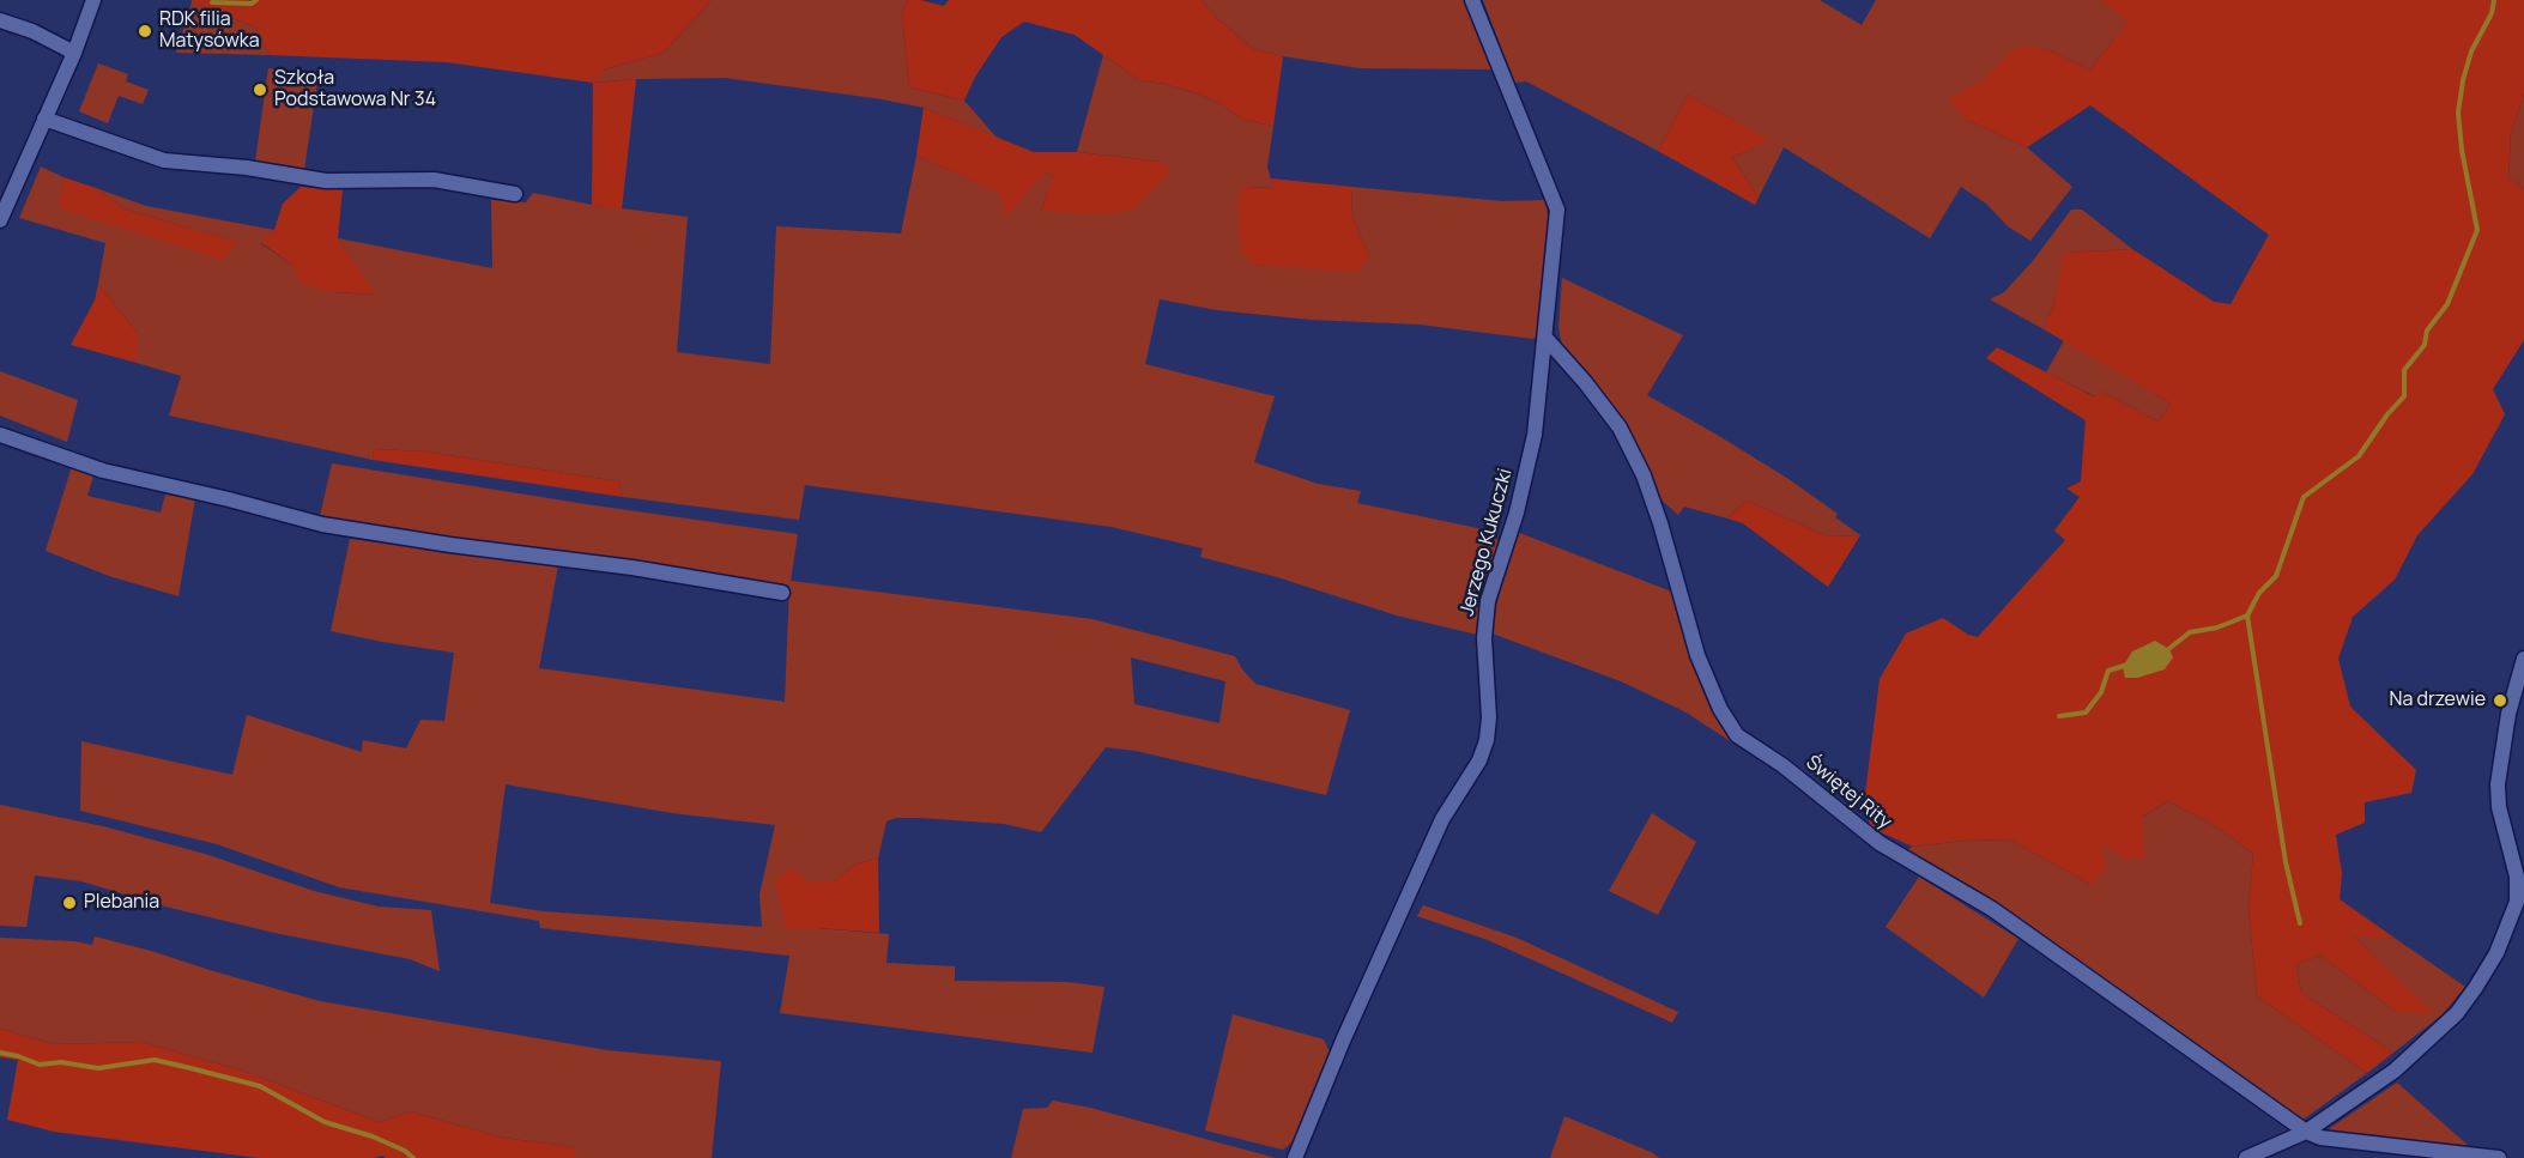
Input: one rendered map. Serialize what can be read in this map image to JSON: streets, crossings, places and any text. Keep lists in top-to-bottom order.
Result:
{
  "streets": {
    "street": ["Jerzego Kukuczki", "Świętej Rity"]
  },
  "crossings": [
    ["Jerzego Kukuczki", "Świętej Rity"]
  ],
  "places": [
    "RDK filia Matysówka",
    "Szkoła Podstawowa Nr 34",
    "Na drzewie",
    "Plebania"
  ]
}
